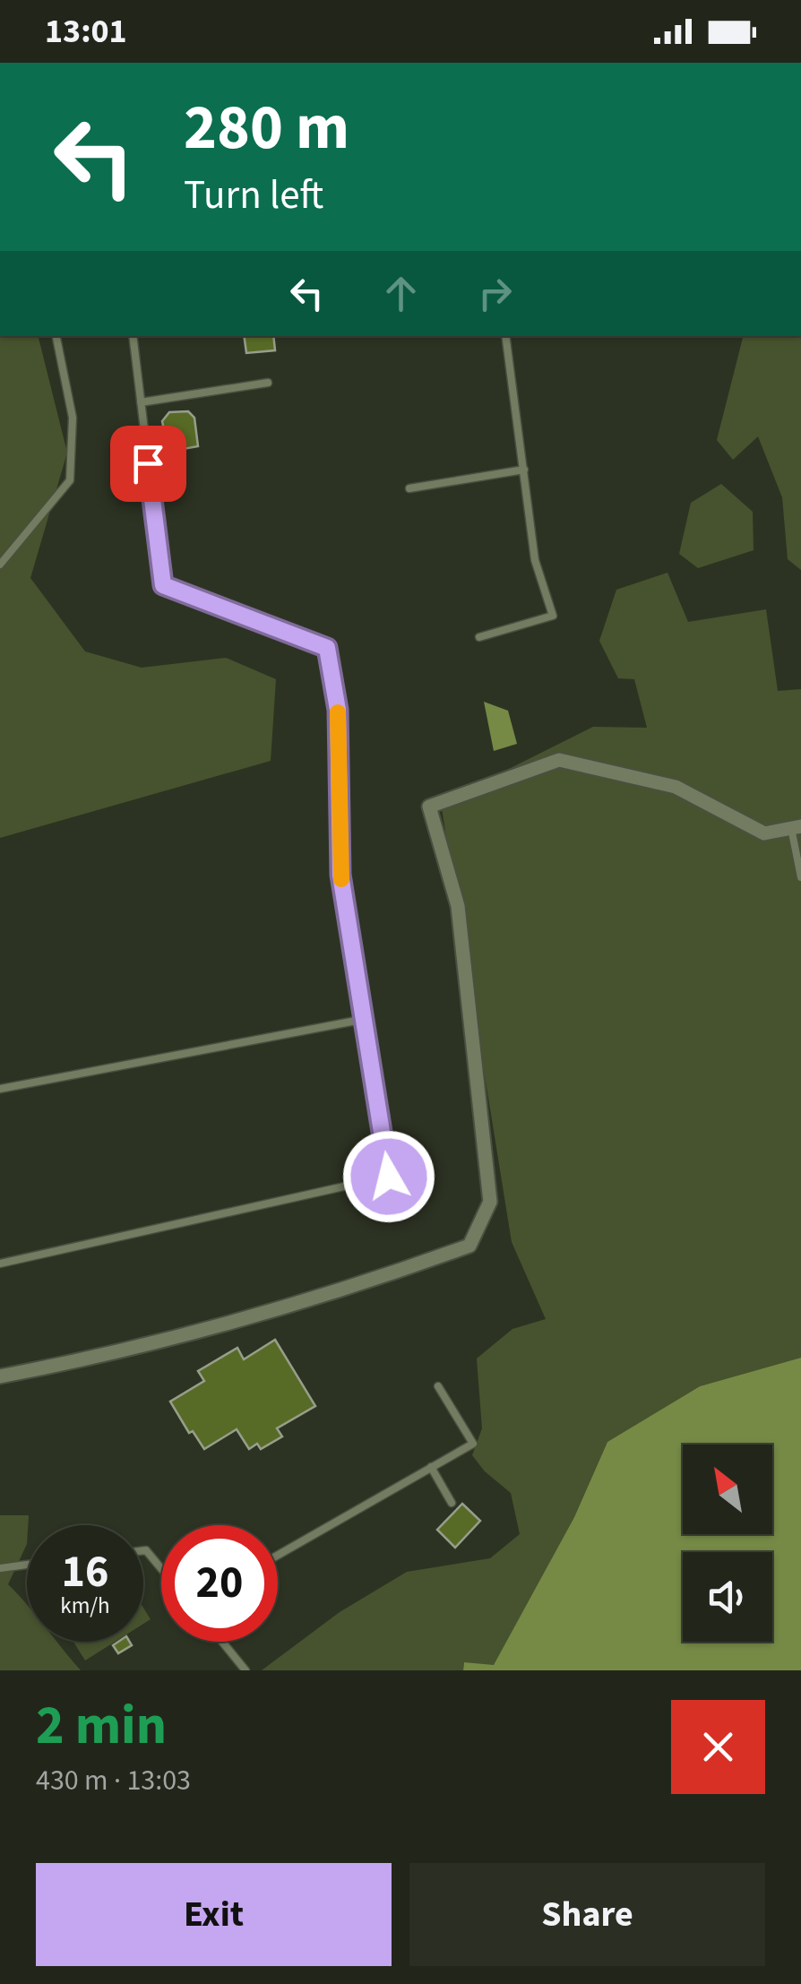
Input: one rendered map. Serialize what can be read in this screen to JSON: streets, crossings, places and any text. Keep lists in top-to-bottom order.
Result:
{
  "north": "top left",
  "page": {
    "status": "13:01",
    "turn": ["280 m", "Turn left"],
    "speed": "16 km/h",
    "limit": "20",
    "heading": ["2 min", "430 m · 13:03"],
    "buttons": ["Exit", "Share"]
  }
}
